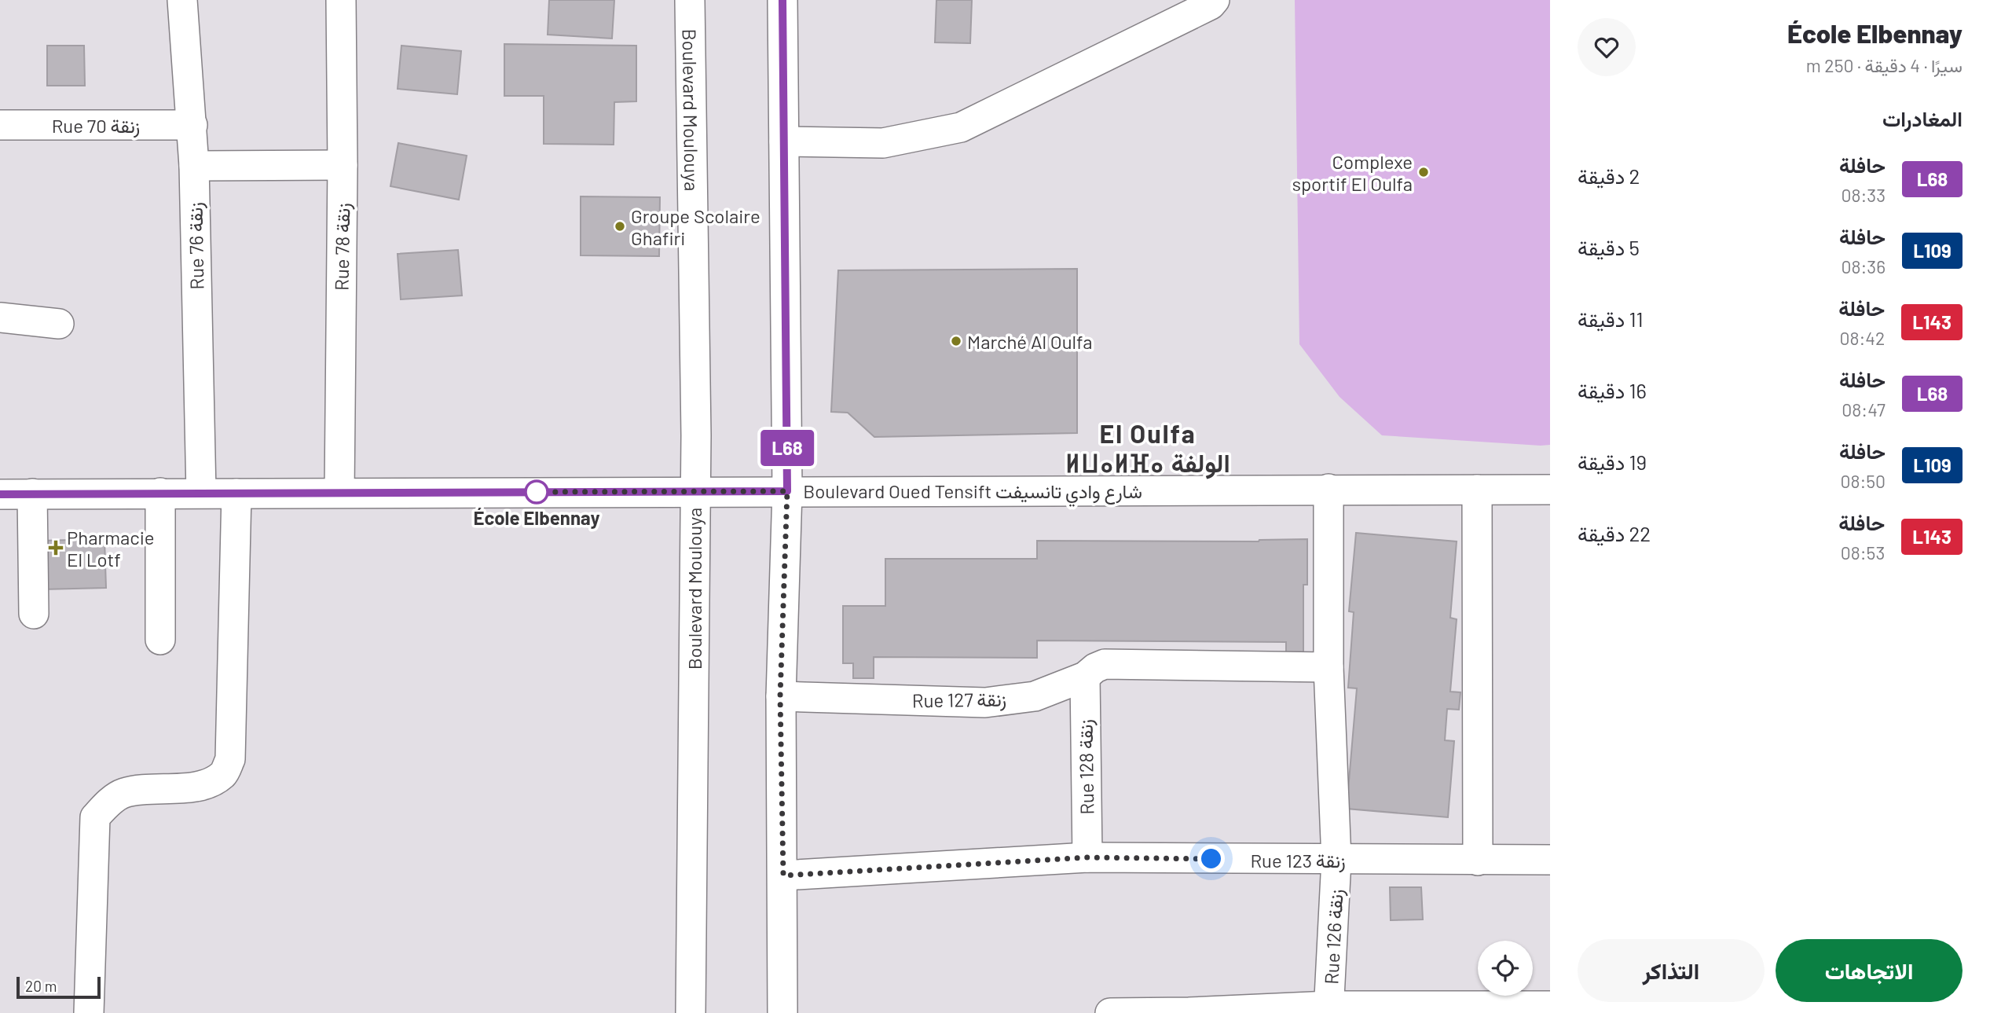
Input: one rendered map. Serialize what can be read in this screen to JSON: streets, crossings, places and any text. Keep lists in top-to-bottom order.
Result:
{
  "streets": {
    "street": [
      "Boulevard Moulouya",
      "Rue 70 زنقة",
      "Rue 76 زنقة",
      "Rue 78 زنقة",
      "Boulevard Oued Tensift شارع وادي تانسيفت",
      "Rue 127 زنقة",
      "Rue 128 زنقة",
      "Rue 123 زنقة",
      "Rue 126 زنقة"
    ]
  },
  "crossings": [
    ["Boulevard Moulouya", "Boulevard Oued Tensift شارع وادي تانسيفت"],
    ["Rue 70 زنقة", "Rue 76 زنقة"],
    ["Rue 76 زنقة", "Boulevard Oued Tensift شارع وادي تانسيفت"],
    ["Rue 78 زنقة", "Boulevard Oued Tensift شارع وادي تانسيفت"],
    ["Boulevard Oued Tensift شارع وادي تانسيفت", "Rue 126 زنقة"],
    ["Rue 127 زنقة", "Rue 128 زنقة"],
    ["Rue 127 زنقة", "Rue 126 زنقة"],
    ["Rue 128 زنقة", "Rue 123 زنقة"],
    ["Rue 123 زنقة", "Rue 126 زنقة"]
  ],
  "districts": ["El Oulfa ⵍⵡⴰⵍⴼⴰ الولفة"],
  "places": {
    "other": [
      "Complexe sportif El Oulfa",
      "Groupe Scolaire Ghafiri",
      "Marché Al Oulfa",
      "École Elbennay"
    ],
    "health": ["Pharmacie El Lotf"]
  },
  "lines": ["bus line L68"],
  "scale_bar": "20 m",
  "page": {
    "heading": [
      ["École Elbennay", "سيرًا · 4 دقيقة · 250 m"],
      "المغادرات"
    ],
    "on_map": "L68",
    "list": [
      {
        "mark": "L68",
        "name": "حافلة",
        "note": "08:33",
        "value": "2 دقيقة"
      },
      {
        "mark": "L109",
        "name": "حافلة",
        "note": "08:36",
        "value": "5 دقيقة"
      },
      {
        "mark": "L143",
        "name": "حافلة",
        "note": "08:42",
        "value": "11 دقيقة"
      },
      {
        "mark": "L68",
        "name": "حافلة",
        "note": "08:47",
        "value": "16 دقيقة"
      },
      {
        "mark": "L109",
        "name": "حافلة",
        "note": "08:50",
        "value": "19 دقيقة"
      },
      {
        "mark": "L143",
        "name": "حافلة",
        "note": "08:53",
        "value": "22 دقيقة"
      }
    ],
    "buttons": ["الاتجاهات", "التذاكر"],
    "scale": "20 m"
  }
}
